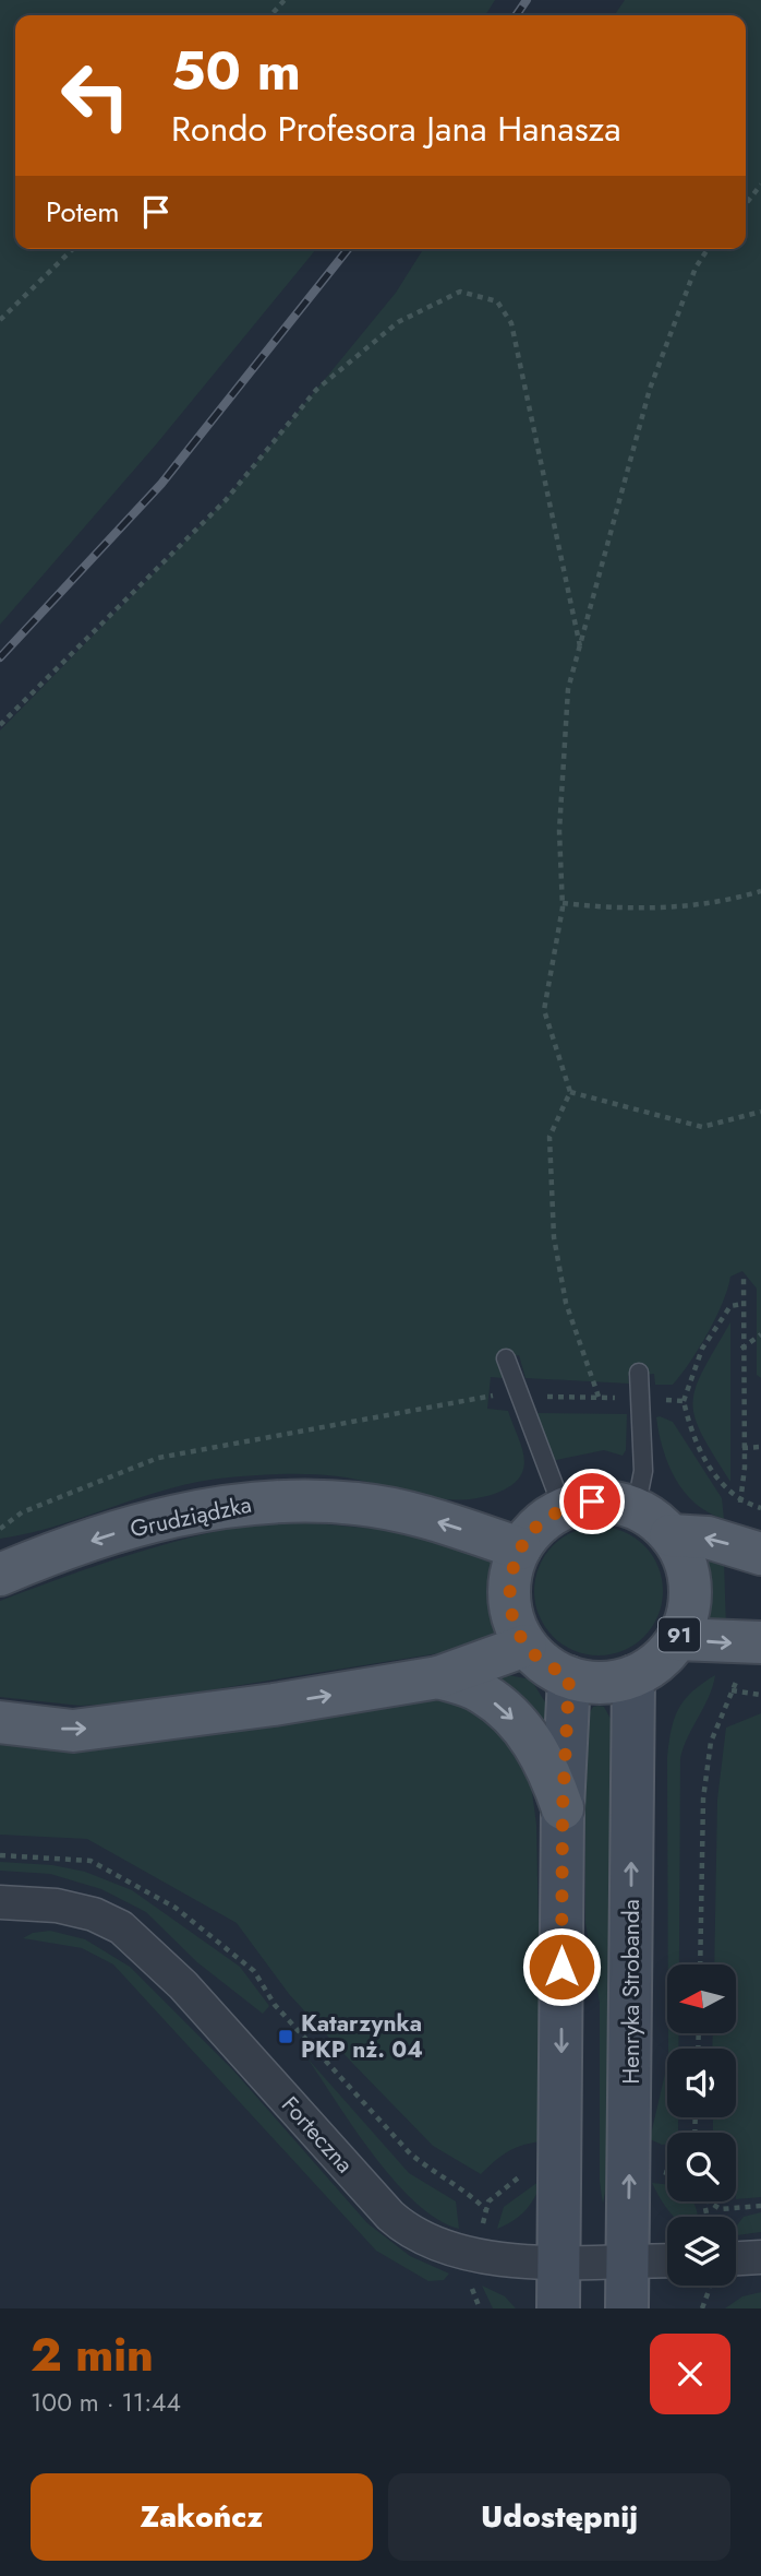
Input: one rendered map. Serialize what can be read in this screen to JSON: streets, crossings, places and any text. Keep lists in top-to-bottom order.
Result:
{
  "streets": {
    "main road": ["Grudziądzka", "91"],
    "street": ["Henryka Strobanda", "Forteczna"]
  },
  "crossings": [
    ["Grudziądzka", "91"],
    ["Grudziądzka", "Henryka Strobanda"],
    ["91", "Henryka Strobanda"],
    ["Henryka Strobanda", "Forteczna"]
  ],
  "places": {
    "transit": ["Katarzynka PKP nż. 04"]
  },
  "north": "left",
  "page": {
    "turn": ["50 m", "Rondo Profesora Jana Hanasza"],
    "then": "Potem",
    "heading": ["2 min", "100 m · 11:44"],
    "buttons": ["Zakończ", "Udostępnij"]
  }
}
